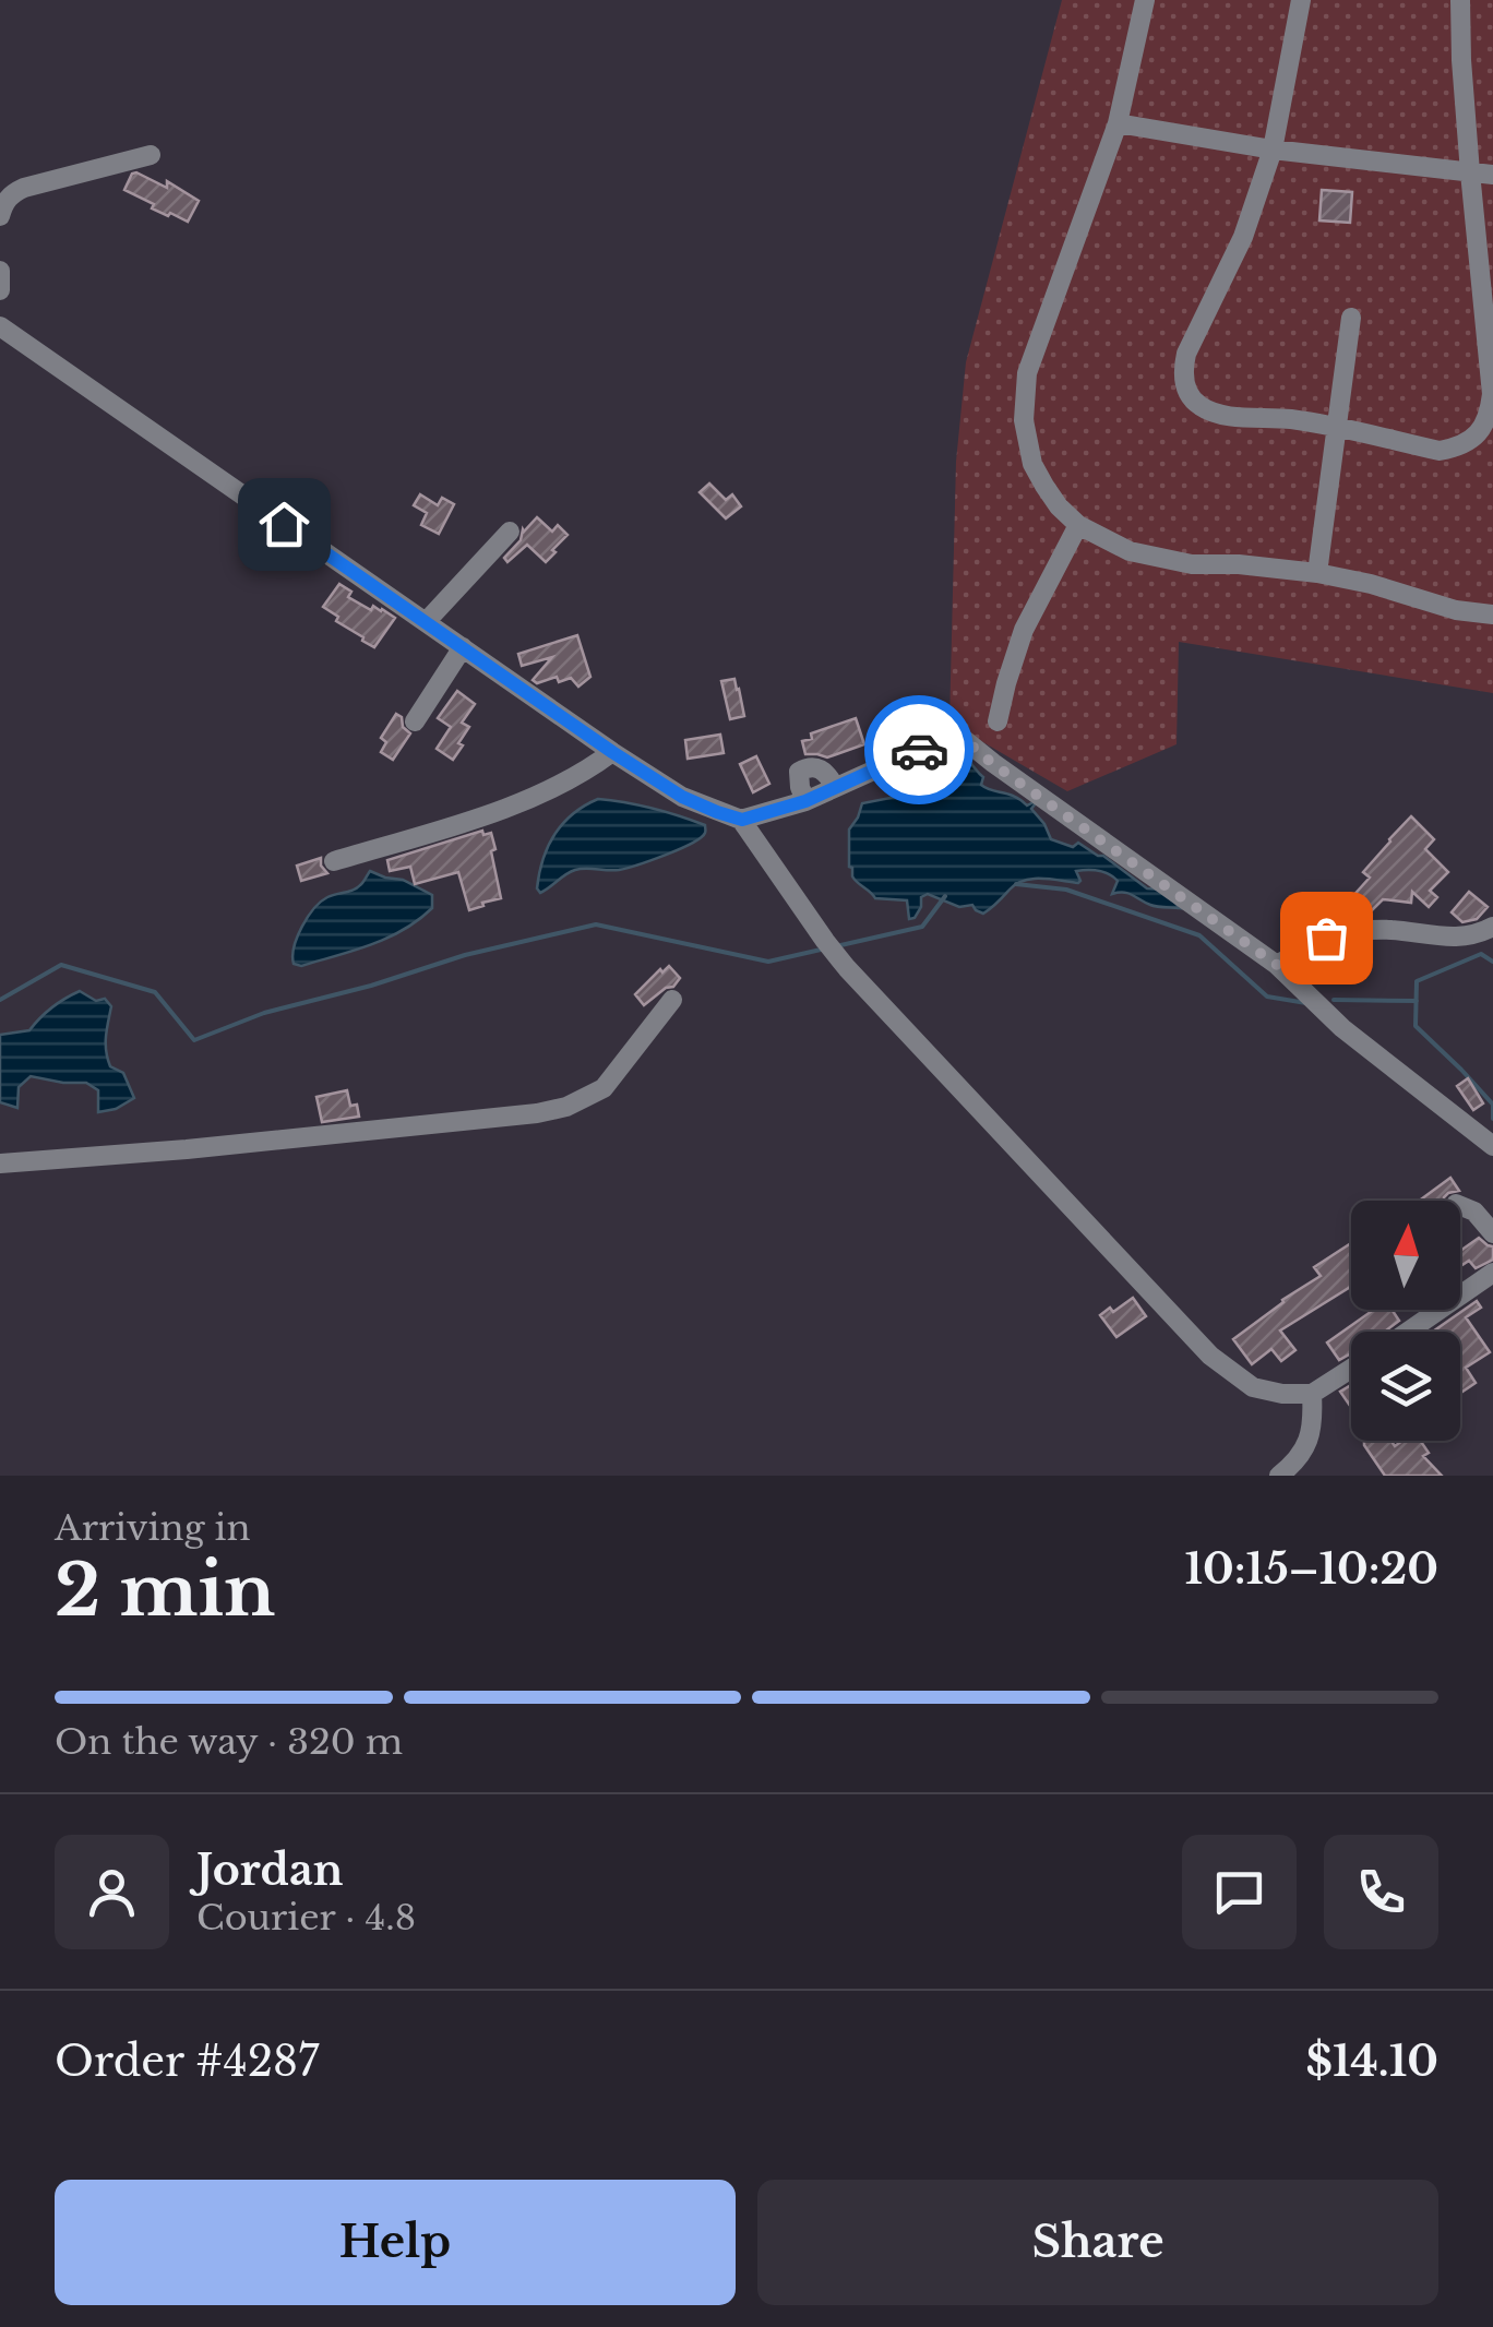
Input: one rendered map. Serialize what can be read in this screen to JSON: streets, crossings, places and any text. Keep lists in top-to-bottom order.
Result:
{
  "north": "top",
  "page": {
    "heading": ["2 min", "Arriving in", "10:15–10:20"],
    "panel": [
      "Jordan",
      "Courier · 4.8",
      "Order #4287",
      "$14.10"
    ],
    "bar": "On the way · 320 m",
    "buttons": ["Help", "Share"]
  }
}
